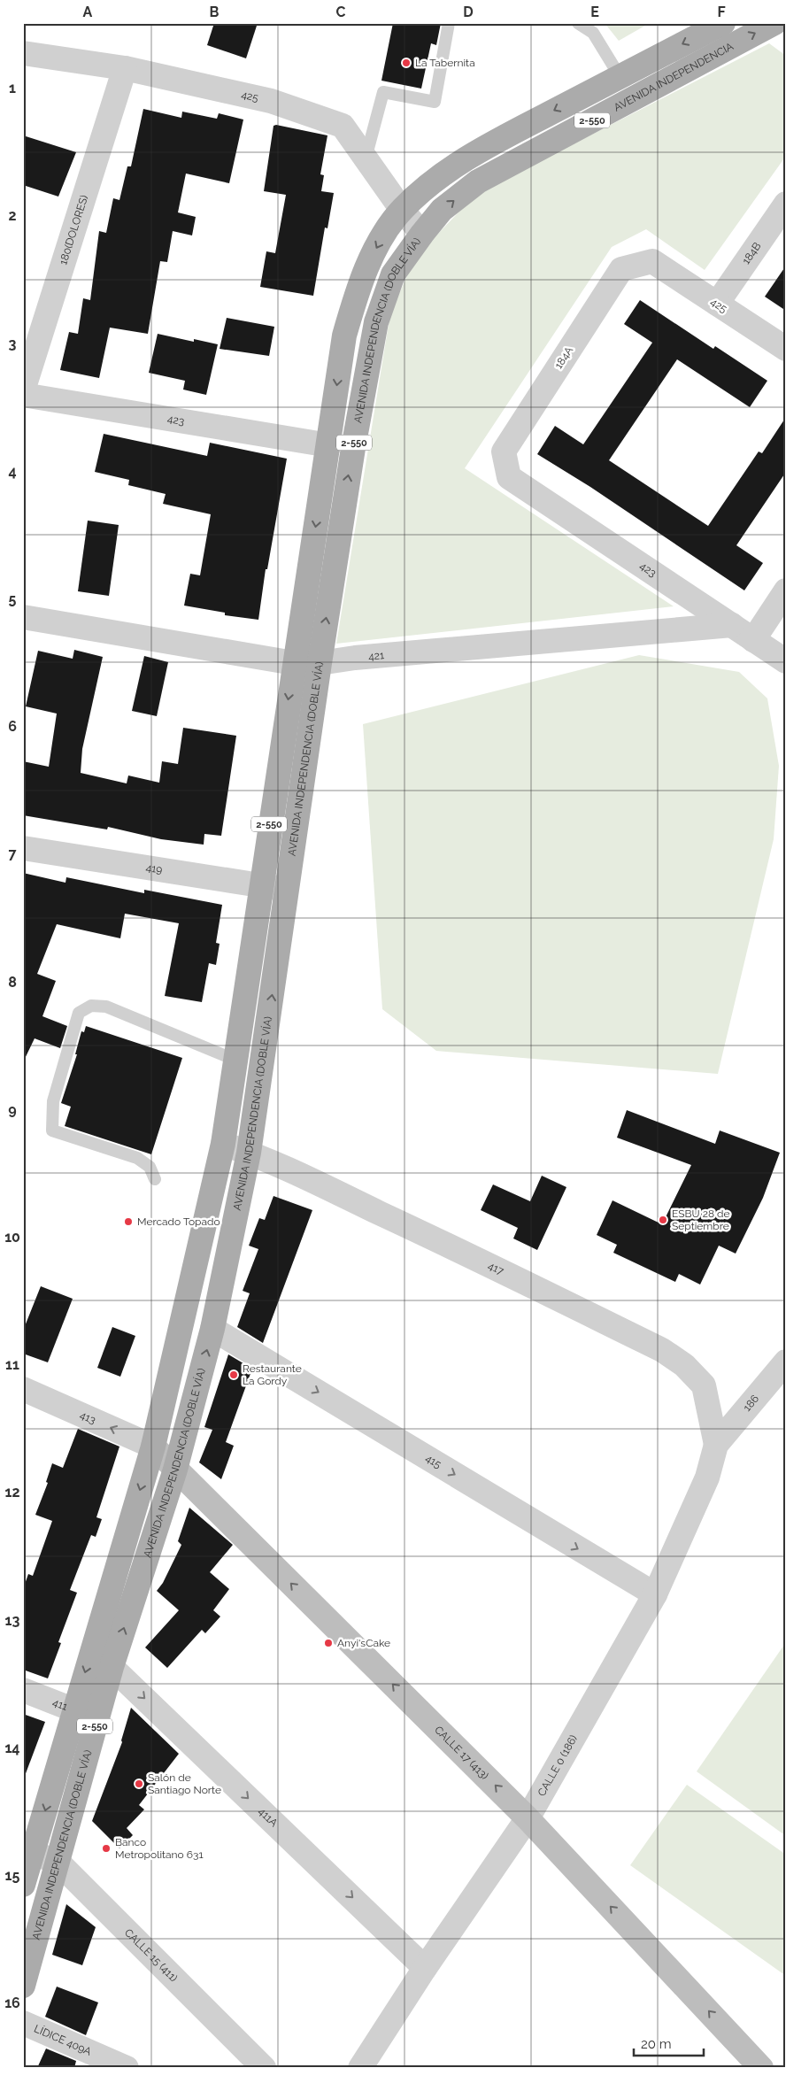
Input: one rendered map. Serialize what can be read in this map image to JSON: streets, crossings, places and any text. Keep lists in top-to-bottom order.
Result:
{
  "streets": {
    "main road": [
      "AVENIDA INDEPENDENCIA",
      "2-550",
      "AVENIDA INDEPENDENCIA (DOBLE VÍA)",
      "CALLE 17 (413)"
    ],
    "street": [
      "425",
      "180(DOLORES)",
      "184B",
      "184A",
      "423",
      "421",
      "419",
      "417",
      "186",
      "413",
      "415",
      "411",
      "CALLE 0 (186)",
      "411A",
      "CALLE 15 (411)",
      "LÍDICE 409A"
    ]
  },
  "crossings": [
    ["AVENIDA INDEPENDENCIA", "425"],
    ["AVENIDA INDEPENDENCIA", "AVENIDA INDEPENDENCIA (DOBLE VÍA)"],
    ["425", "2-550"],
    ["425", "180(DOLORES)"],
    ["425", "184B"],
    ["425", "AVENIDA INDEPENDENCIA (DOBLE VÍA)"],
    ["425", "184A"],
    ["2-550", "423"],
    ["2-550", "421"],
    ["2-550", "419"],
    ["2-550", "417"],
    ["2-550", "413"],
    ["2-550", "411"],
    ["2-550", "CALLE 17 (413)"],
    ["2-550", "CALLE 15 (411)"],
    ["AVENIDA INDEPENDENCIA (DOBLE VÍA)", "421"],
    ["AVENIDA INDEPENDENCIA (DOBLE VÍA)", "419"],
    ["AVENIDA INDEPENDENCIA (DOBLE VÍA)", "417"],
    ["AVENIDA INDEPENDENCIA (DOBLE VÍA)", "415"],
    ["AVENIDA INDEPENDENCIA (DOBLE VÍA)", "411"],
    ["AVENIDA INDEPENDENCIA (DOBLE VÍA)", "CALLE 17 (413)"],
    ["AVENIDA INDEPENDENCIA (DOBLE VÍA)", "411A"],
    ["AVENIDA INDEPENDENCIA (DOBLE VÍA)", "CALLE 15 (411)"],
    ["184A", "423"],
    ["423", "421"],
    ["417", "186"],
    ["417", "CALLE 0 (186)"],
    ["186", "CALLE 0 (186)"],
    ["413", "CALLE 17 (413)"],
    ["415", "CALLE 0 (186)"],
    ["CALLE 17 (413)", "CALLE 0 (186)"],
    ["CALLE 0 (186)", "411A"]
  ],
  "one_way": [
    "413",
    "415",
    "CALLE 17 (413)",
    "411A"
  ],
  "places": [
    "La Tabernita",
    "ESBU 28 de Septiembre",
    "Mercado Topado",
    "Restaurante La Gordy",
    "Anyi'sCake",
    "Salón de Santiago Norte",
    "Banco Metropolitano 631"
  ],
  "scale_bar": "20 m",
  "grid": {
    "columns": [
      "A",
      "B",
      "C",
      "D",
      "E",
      "F"
    ],
    "rows": [
      "1",
      "2",
      "3",
      "4",
      "5",
      "6",
      "7",
      "8",
      "9",
      "10",
      "11",
      "12",
      "13",
      "14",
      "15",
      "16"
    ]
  }
}
